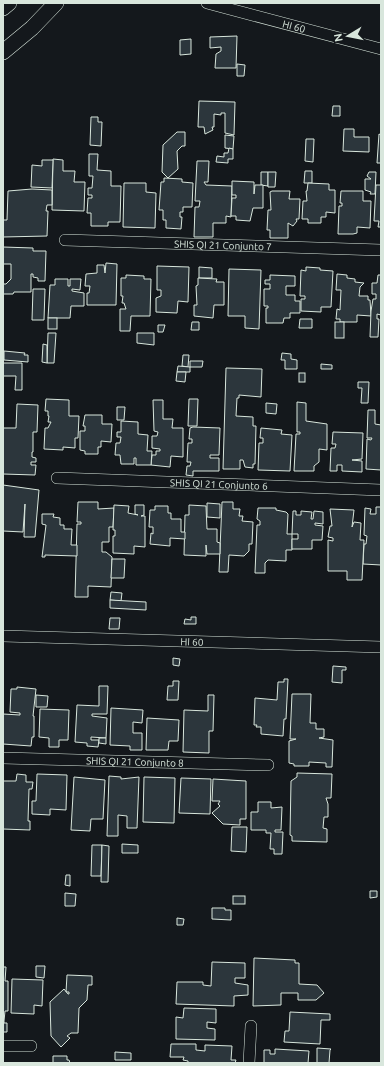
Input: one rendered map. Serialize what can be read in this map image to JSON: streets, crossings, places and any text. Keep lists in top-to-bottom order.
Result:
{
  "streets": {
    "street": [
      "HI 60",
      "SHIS QI 21 Conjunto 7",
      "SHIS QI 21 Conjunto 6",
      "SHIS QI 21 Conjunto 8"
    ]
  },
  "north": "left"
}
